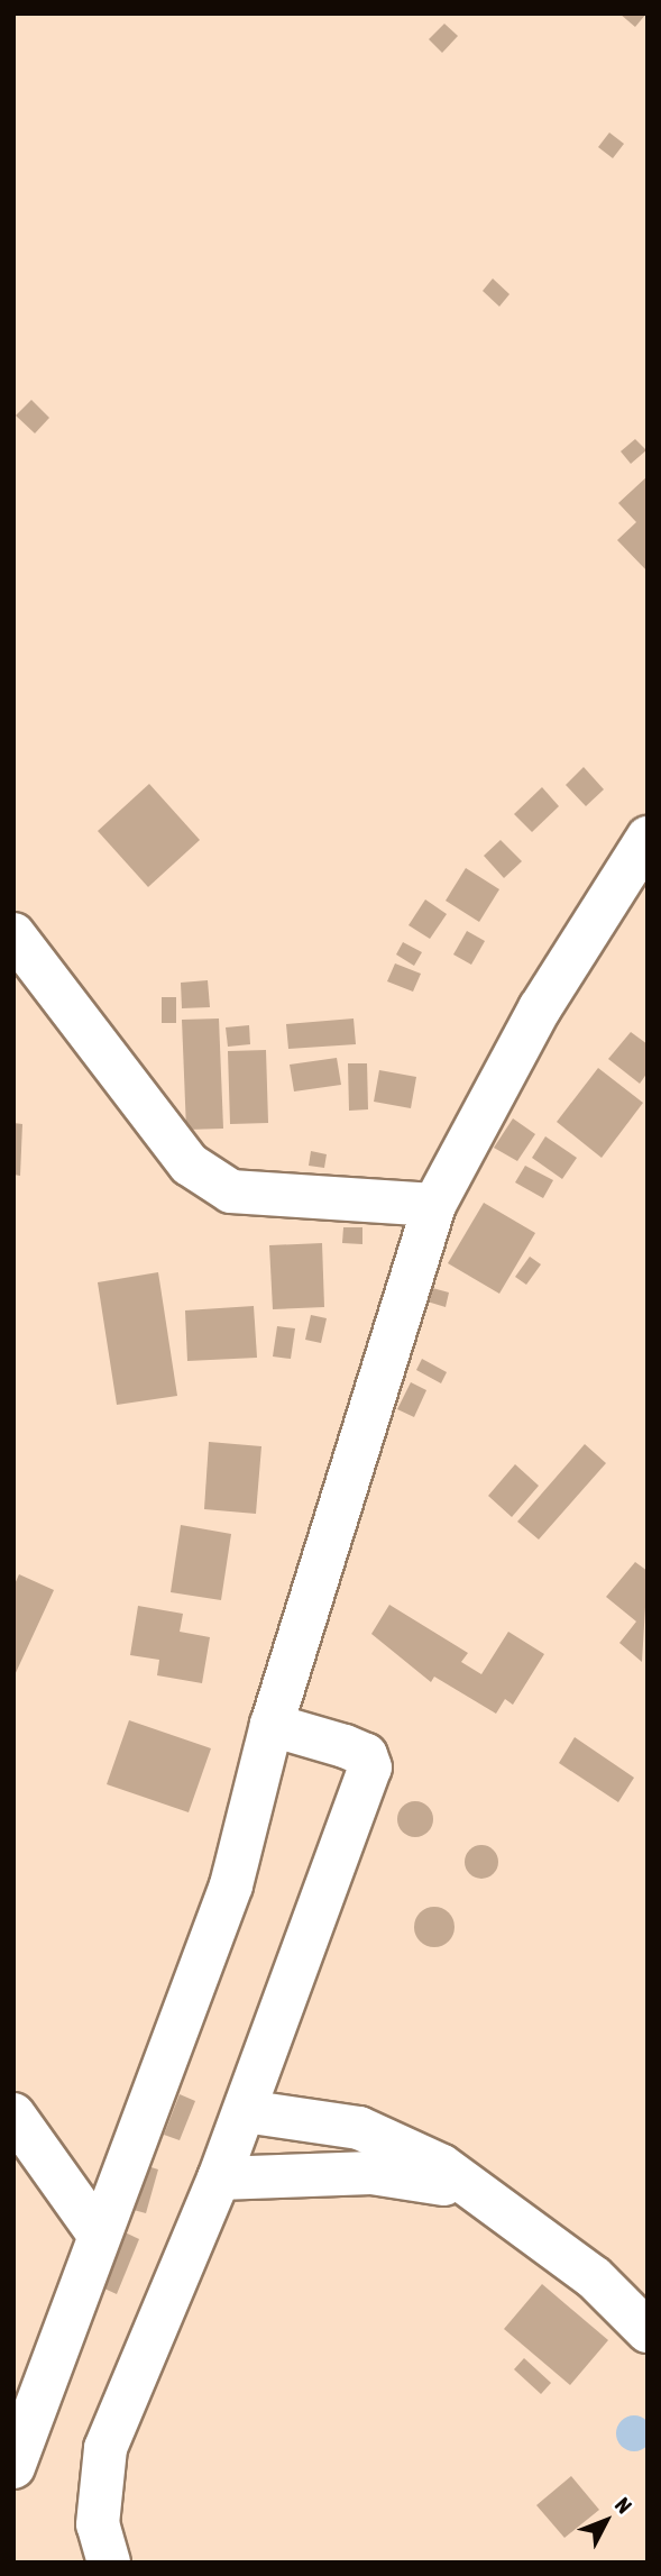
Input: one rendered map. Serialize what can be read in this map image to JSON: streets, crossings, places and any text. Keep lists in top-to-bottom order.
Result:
{
  "north": "top right"
}
